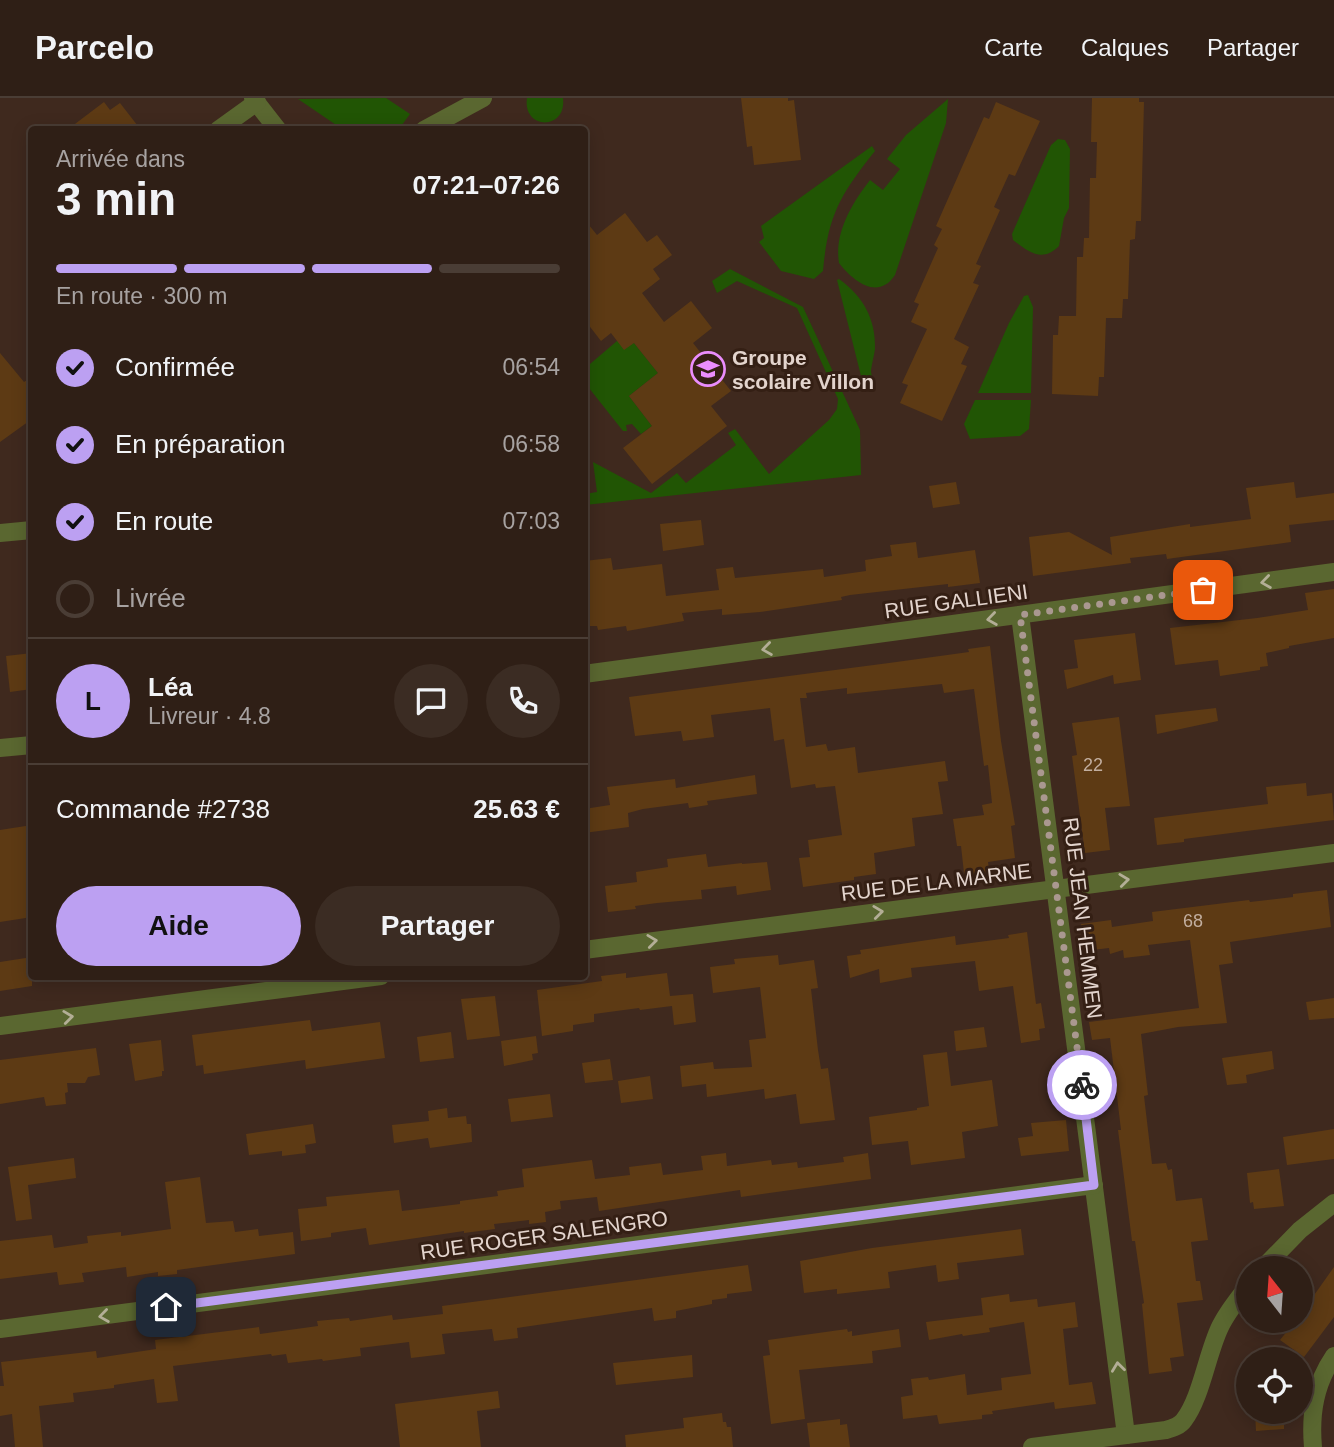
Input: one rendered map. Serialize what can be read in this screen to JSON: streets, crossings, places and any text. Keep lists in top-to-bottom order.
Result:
{
  "streets": {
    "street": [
      "RUE GALLIENI",
      "RUE DE LA MARNE",
      "RUE JEAN HEMMEN",
      "RUE ROGER SALENGRO"
    ]
  },
  "crossings": [
    ["RUE GALLIENI", "RUE JEAN HEMMEN"],
    ["RUE DE LA MARNE", "RUE JEAN HEMMEN"],
    ["RUE JEAN HEMMEN", "RUE ROGER SALENGRO"]
  ],
  "one_way": ["RUE GALLIENI", "RUE DE LA MARNE", "RUE ROGER SALENGRO"],
  "places": {
    "school or university": ["Groupe scolaire Villon"]
  },
  "house_numbers": ["22", "68"],
  "north": "top",
  "page": {
    "header": "Parcelo",
    "nav": ["Carte", "Calques", "Partager"],
    "heading": ["3 min", "Arrivée dans", "07:21–07:26"],
    "panel": [
      "Léa",
      "Livreur · 4.8",
      "Commande #2738",
      "25.63 €"
    ],
    "bar": "En route · 300 m",
    "list": [
      ["Confirmée", "06:54"],
      ["En préparation", "06:58"],
      ["En route", "07:03"],
      "Livrée"
    ],
    "round": "L",
    "buttons": ["Aide", "Partager"]
  }
}
